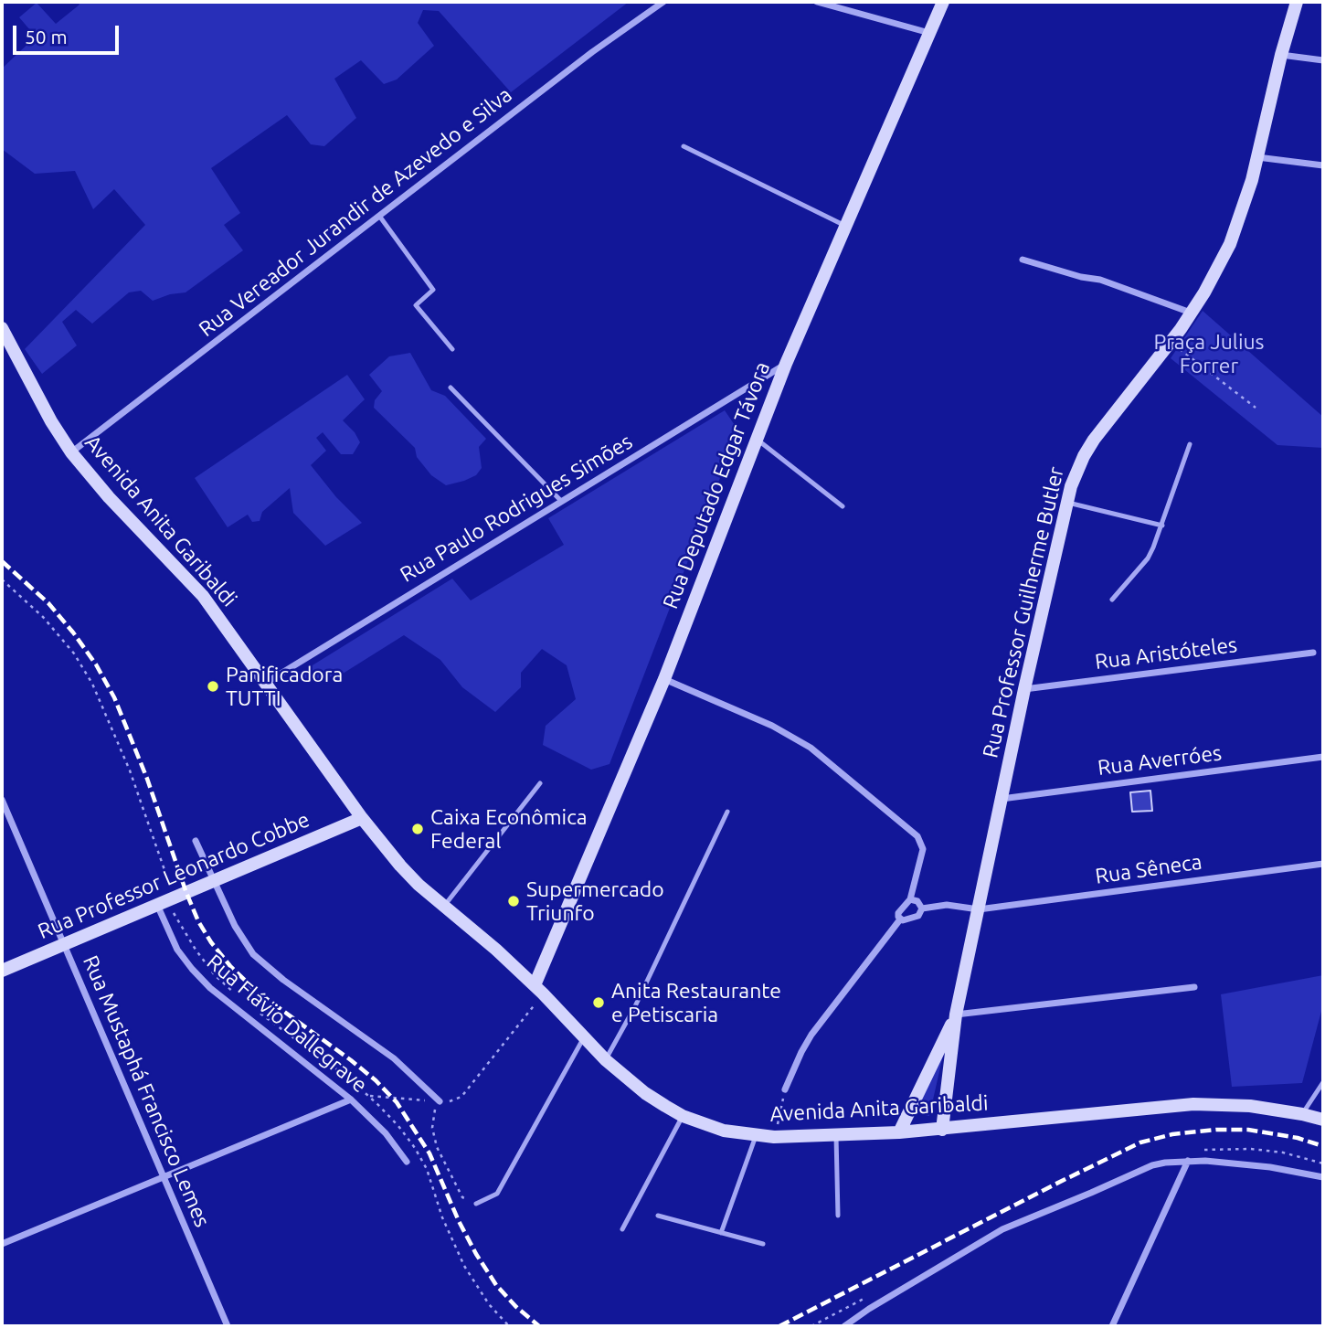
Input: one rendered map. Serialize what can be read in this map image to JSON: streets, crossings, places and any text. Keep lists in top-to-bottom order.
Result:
{
  "streets": {
    "main road": [
      "Rua Deputado Edgar Távora",
      "Avenida Anita Garibaldi",
      "Rua Professor Guilherme Butler",
      "Rua Professor Leonardo Cobbe"
    ],
    "street": [
      "Rua Vereador Jurandir de Azevedo e Silva",
      "Rua Paulo Rodrigues Simões",
      "Rua Aristóteles",
      "Rua Averróes",
      "Rua Sêneca",
      "Rua Flávio Dallegrave",
      "Rua Mustaphá Francisco Lemes"
    ]
  },
  "crossings": [
    ["Rua Vereador Jurandir de Azevedo e Silva", "Avenida Anita Garibaldi"],
    ["Rua Deputado Edgar Távora", "Rua Paulo Rodrigues Simões"],
    ["Rua Deputado Edgar Távora", "Avenida Anita Garibaldi"],
    ["Rua Paulo Rodrigues Simões", "Avenida Anita Garibaldi"],
    ["Avenida Anita Garibaldi", "Rua Professor Guilherme Butler"],
    ["Avenida Anita Garibaldi", "Rua Professor Leonardo Cobbe"],
    ["Rua Professor Guilherme Butler", "Rua Aristóteles"],
    ["Rua Professor Guilherme Butler", "Rua Averróes"],
    ["Rua Professor Guilherme Butler", "Rua Sêneca"],
    ["Rua Professor Leonardo Cobbe", "Rua Flávio Dallegrave"],
    ["Rua Professor Leonardo Cobbe", "Rua Mustaphá Francisco Lemes"]
  ],
  "parks": ["Praça Julius Forrer"],
  "places": [
    "Panificadora TUTTI",
    "Caixa Econômica Federal",
    "Supermercado Triunfo",
    "Anita Restaurante e Petiscaria"
  ],
  "scale_bar": "50 m"
}
